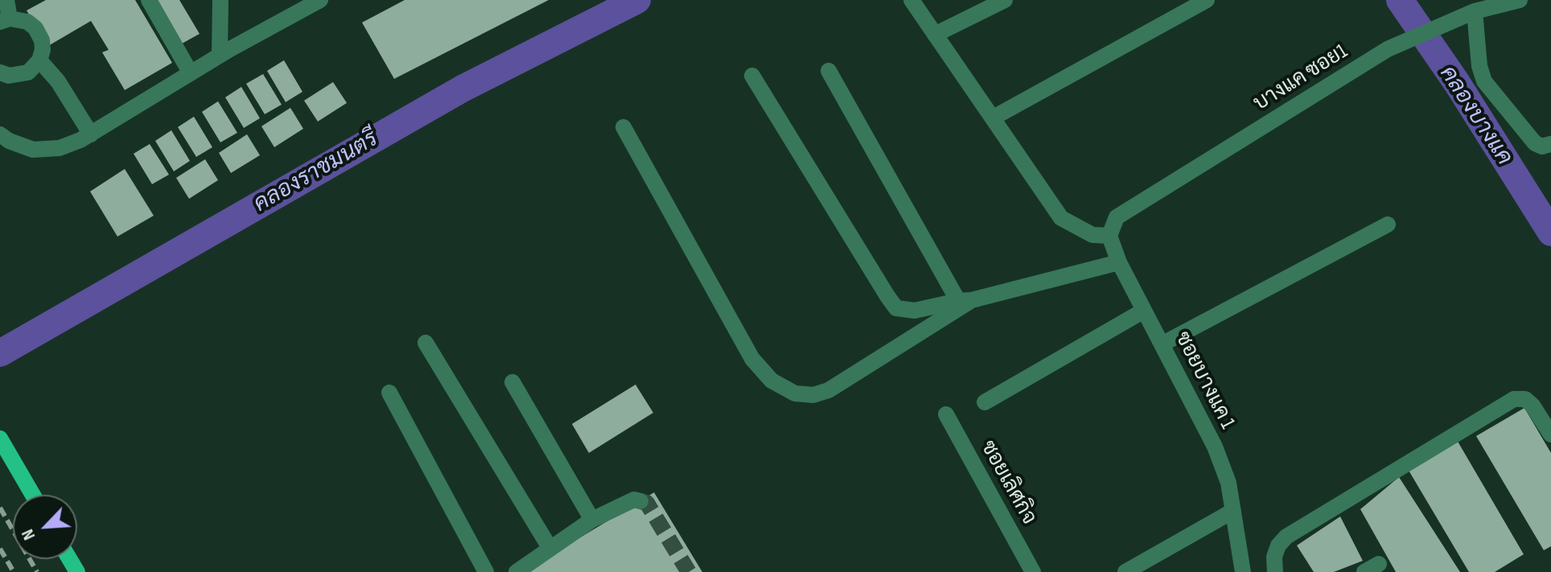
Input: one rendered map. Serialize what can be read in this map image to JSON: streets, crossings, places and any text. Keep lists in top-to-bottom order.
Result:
{
  "streets": {
    "street": ["บางแค ซอย1", "ซอยบางแค 1", "ซอยเลิศกิจ"]
  },
  "crossings": [
    ["บางแค ซอย1", "ซอยบางแค 1"]
  ],
  "water": ["คลองบางแค", "คลองราชมนตรี"],
  "north": "bottom left"
}
